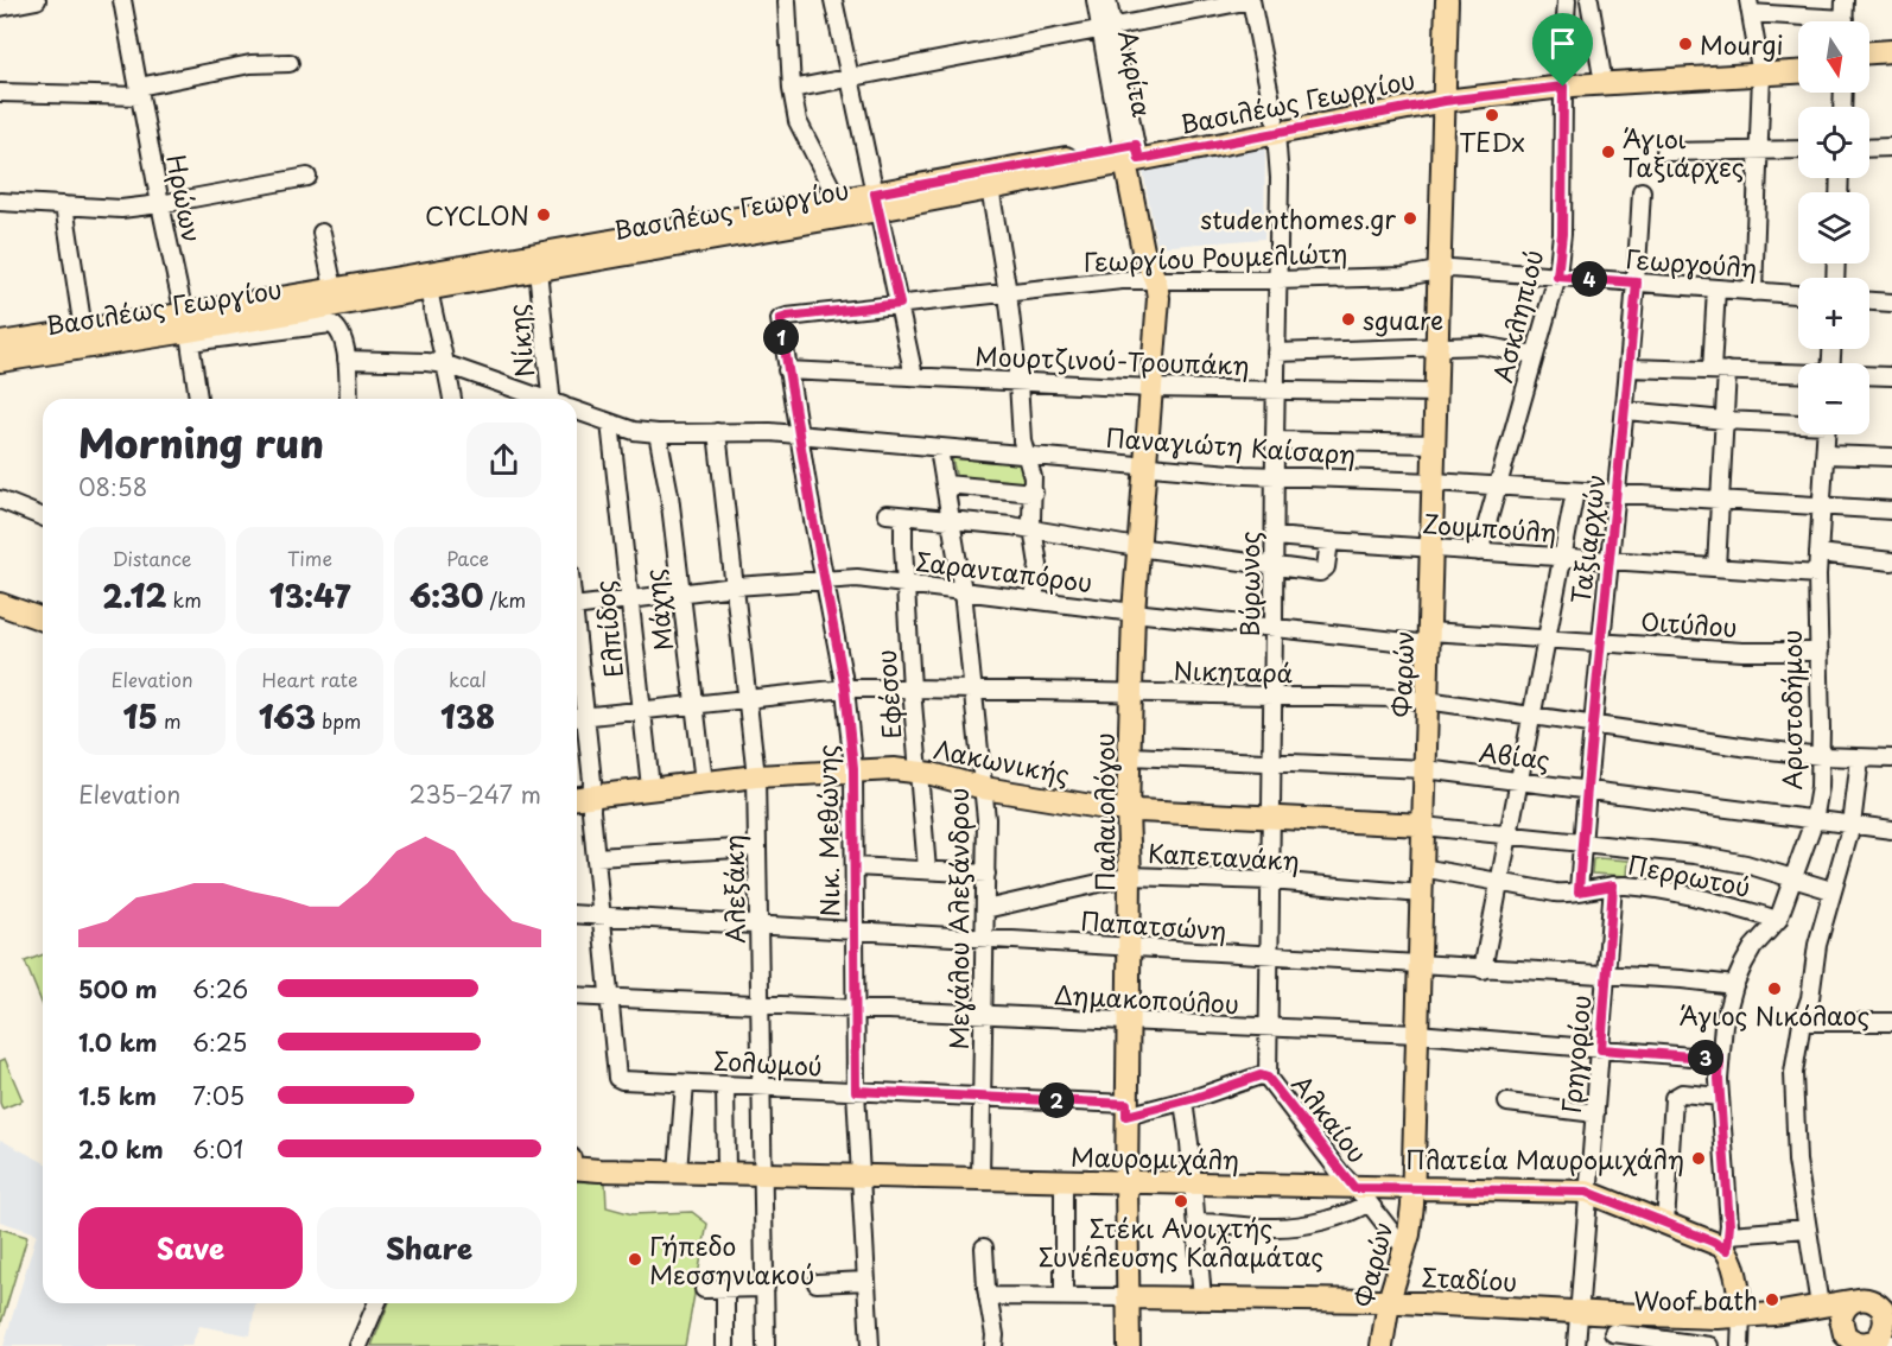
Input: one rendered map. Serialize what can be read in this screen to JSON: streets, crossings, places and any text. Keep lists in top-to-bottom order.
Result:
{
  "streets": {
    "main road": [
      "Ακρίτα",
      "Βασιλέως Γεωργίου",
      "Φαρών",
      "Αριστοδήμου",
      "Λακωνικής",
      "Παλαιολόγου",
      "Μαυρομιχάλη",
      "Σταδίου"
    ],
    "street": [
      "Ηρώων",
      "Γεωργίου Ρουμελιώτη",
      "Γεωργούλη",
      "Ασκληπιού",
      "Νίκης",
      "Μουρτζινού-Τρουπάκη",
      "Παναγιώτη Καίσαρη",
      "Ζουμπούλη",
      "Ταξιαρχών",
      "Σαρανταπόρου",
      "Βύρωνος",
      "Μάχης",
      "Οιτύλου",
      "Ελπίδος",
      "Νικηταρά",
      "Εφέσου",
      "Αβίας",
      "Νικ. Μεθώνης",
      "Καπετανάκη",
      "Περρωτού",
      "Αλεξάκη",
      "Μεγάλου Αλεξάνδρου",
      "Παπατσώνη",
      "Δημακοπούλου",
      "Γρηγορίου",
      "Σολωμού",
      "Αλκαίου"
    ]
  },
  "crossings": [
    ["Ακρίτα", "Βασιλέως Γεωργίου"],
    ["Ακρίτα", "Γεωργίου Ρουμελιώτη"],
    ["Ακρίτα", "Παλαιολόγου"],
    ["Βασιλέως Γεωργίου", "Ηρώων"],
    ["Βασιλέως Γεωργίου", "Ασκληπιού"],
    ["Βασιλέως Γεωργίου", "Νίκης"],
    ["Βασιλέως Γεωργίου", "Βύρωνος"],
    ["Βασιλέως Γεωργίου", "Φαρών"],
    ["Γεωργίου Ρουμελιώτη", "Γεωργούλη"],
    ["Γεωργίου Ρουμελιώτη", "Βύρωνος"],
    ["Γεωργίου Ρουμελιώτη", "Φαρών"],
    ["Γεωργίου Ρουμελιώτη", "Παλαιολόγου"],
    ["Γεωργίου Ρουμελιώτη", "Νικ. Μεθώνης"],
    ["Γεωργούλη", "Ασκληπιού"],
    ["Γεωργούλη", "Ταξιαρχών"],
    ["Γεωργούλη", "Φαρών"],
    ["Ασκληπιού", "Παναγιώτη Καίσαρη"],
    ["Ασκληπιού", "Ζουμπούλη"],
    ["Μουρτζινού-Τρουπάκη", "Βύρωνος"],
    ["Μουρτζινού-Τρουπάκη", "Φαρών"],
    ["Μουρτζινού-Τρουπάκη", "Παλαιολόγου"],
    ["Μουρτζινού-Τρουπάκη", "Νικ. Μεθώνης"],
    ["Παναγιώτη Καίσαρη", "Ταξιαρχών"],
    ["Παναγιώτη Καίσαρη", "Βύρωνος"],
    ["Παναγιώτη Καίσαρη", "Μάχης"],
    ["Παναγιώτη Καίσαρη", "Ελπίδος"],
    ["Παναγιώτη Καίσαρη", "Φαρών"],
    ["Παναγιώτη Καίσαρη", "Αριστοδήμου"],
    ["Παναγιώτη Καίσαρη", "Παλαιολόγου"],
    ["Παναγιώτη Καίσαρη", "Νικ. Μεθώνης"],
    ["Παναγιώτη Καίσαρη", "Αλεξάκη"],
    ["Παναγιώτη Καίσαρη", "Μεγάλου Αλεξάνδρου"],
    ["Ζουμπούλη", "Ταξιαρχών"],
    ["Ζουμπούλη", "Βύρωνος"],
    ["Ζουμπούλη", "Φαρών"],
    ["Ζουμπούλη", "Αριστοδήμου"],
    ["Ταξιαρχών", "Οιτύλου"],
    ["Ταξιαρχών", "Νικηταρά"],
    ["Ταξιαρχών", "Αβίας"],
    ["Ταξιαρχών", "Περρωτού"],
    ["Σαρανταπόρου", "Βύρωνος"],
    ["Σαρανταπόρου", "Μάχης"],
    ["Σαρανταπόρου", "Οιτύλου"],
    ["Σαρανταπόρου", "Ελπίδος"],
    ["Σαρανταπόρου", "Φαρών"],
    ["Σαρανταπόρου", "Εφέσου"],
    ["Σαρανταπόρου", "Παλαιολόγου"],
    ["Σαρανταπόρου", "Νικ. Μεθώνης"],
    ["Σαρανταπόρου", "Αλεξάκη"],
    ["Σαρανταπόρου", "Μεγάλου Αλεξάνδρου"],
    ["Βύρωνος", "Νικηταρά"],
    ["Βύρωνος", "Αβίας"],
    ["Βύρωνος", "Λακωνικής"],
    ["Βύρωνος", "Καπετανάκη"],
    ["Βύρωνος", "Παπατσώνη"],
    ["Βύρωνος", "Δημακοπούλου"],
    ["Βύρωνος", "Σολωμού"],
    ["Βύρωνος", "Αλκαίου"],
    ["Μάχης", "Νικηταρά"],
    ["Μάχης", "Λακωνικής"],
    ["Οιτύλου", "Φαρών"],
    ["Οιτύλου", "Αριστοδήμου"],
    ["Ελπίδος", "Νικηταρά"],
    ["Ελπίδος", "Λακωνικής"],
    ["Νικηταρά", "Φαρών"],
    ["Νικηταρά", "Εφέσου"],
    ["Νικηταρά", "Αριστοδήμου"],
    ["Νικηταρά", "Παλαιολόγου"],
    ["Νικηταρά", "Νικ. Μεθώνης"],
    ["Νικηταρά", "Αλεξάκη"],
    ["Νικηταρά", "Μεγάλου Αλεξάνδρου"],
    ["Φαρών", "Αβίας"],
    ["Φαρών", "Λακωνικής"],
    ["Φαρών", "Καπετανάκη"],
    ["Φαρών", "Περρωτού"],
    ["Φαρών", "Παπατσώνη"],
    ["Φαρών", "Δημακοπούλου"],
    ["Φαρών", "Αλκαίου"],
    ["Φαρών", "Μαυρομιχάλη"],
    ["Φαρών", "Σταδίου"],
    ["Εφέσου", "Λακωνικής"],
    ["Εφέσου", "Μεγάλου Αλεξάνδρου"],
    ["Αριστοδήμου", "Αβίας"],
    ["Αριστοδήμου", "Περρωτού"],
    ["Αριστοδήμου", "Παπατσώνη"],
    ["Αριστοδήμου", "Δημακοπούλου"],
    ["Αριστοδήμου", "Μαυρομιχάλη"],
    ["Αριστοδήμου", "Σταδίου"],
    ["Αβίας", "Παλαιολόγου"],
    ["Λακωνικής", "Παλαιολόγου"],
    ["Λακωνικής", "Νικ. Μεθώνης"],
    ["Λακωνικής", "Αλεξάκη"],
    ["Λακωνικής", "Μεγάλου Αλεξάνδρου"],
    ["Παλαιολόγου", "Καπετανάκη"],
    ["Παλαιολόγου", "Παπατσώνη"],
    ["Παλαιολόγου", "Δημακοπούλου"],
    ["Παλαιολόγου", "Σολωμού"],
    ["Παλαιολόγου", "Μαυρομιχάλη"],
    ["Παλαιολόγου", "Σταδίου"],
    ["Νικ. Μεθώνης", "Παπατσώνη"],
    ["Νικ. Μεθώνης", "Δημακοπούλου"],
    ["Νικ. Μεθώνης", "Σολωμού"],
    ["Νικ. Μεθώνης", "Μαυρομιχάλη"],
    ["Καπετανάκη", "Μεγάλου Αλεξάνδρου"],
    ["Περρωτού", "Γρηγορίου"],
    ["Αλεξάκη", "Παπατσώνη"],
    ["Αλεξάκη", "Δημακοπούλου"],
    ["Αλεξάκη", "Σολωμού"],
    ["Αλεξάκη", "Μαυρομιχάλη"],
    ["Μεγάλου Αλεξάνδρου", "Παπατσώνη"],
    ["Μεγάλου Αλεξάνδρου", "Δημακοπούλου"],
    ["Μεγάλου Αλεξάνδρου", "Σολωμού"],
    ["Μεγάλου Αλεξάνδρου", "Μαυρομιχάλη"],
    ["Παπατσώνη", "Γρηγορίου"],
    ["Δημακοπούλου", "Γρηγορίου"],
    ["Δημακοπούλου", "Σολωμού"],
    ["Γρηγορίου", "Μαυρομιχάλη"],
    ["Γρηγορίου", "Σταδίου"],
    ["Σολωμού", "Αλκαίου"],
    ["Αλκαίου", "Μαυρομιχάλη"]
  ],
  "places": [
    "Mourgi",
    "TEDx",
    "Άγιοι Ταξιάρχες",
    "CYCLON",
    "studenthomes.gr",
    "sguare",
    "Άγιος Νικόλαος",
    "Πλατεία Μαυρομιχάλη",
    "Στέκι Ανοιχτής Συνέλευσης Καλαμάτας",
    "Γήπεδο Μεσσηνιακού",
    "Woof bath"
  ],
  "north": "bottom",
  "page": {
    "map_buttons": ["+", "−"],
    "pins": [
      "4",
      "1",
      "3",
      "2"
    ],
    "heading": ["Morning run", "08:58"],
    "stats": [
      ["Distance", "2.12 km"],
      ["Time", "13:47"],
      ["Pace", "6:30 /km"],
      ["Elevation", "15 m"],
      ["Heart rate", "163 bpm"],
      ["kcal", "138"]
    ],
    "chart": ["Elevation", "235–247 m"],
    "list": [
      {
        "name": "500 m",
        "note": "6:26"
      },
      {
        "name": "1.0 km",
        "note": "6:25"
      },
      {
        "name": "1.5 km",
        "note": "7:05"
      },
      {
        "name": "2.0 km",
        "note": "6:01"
      }
    ],
    "buttons": ["Save", "Share"]
  }
}
